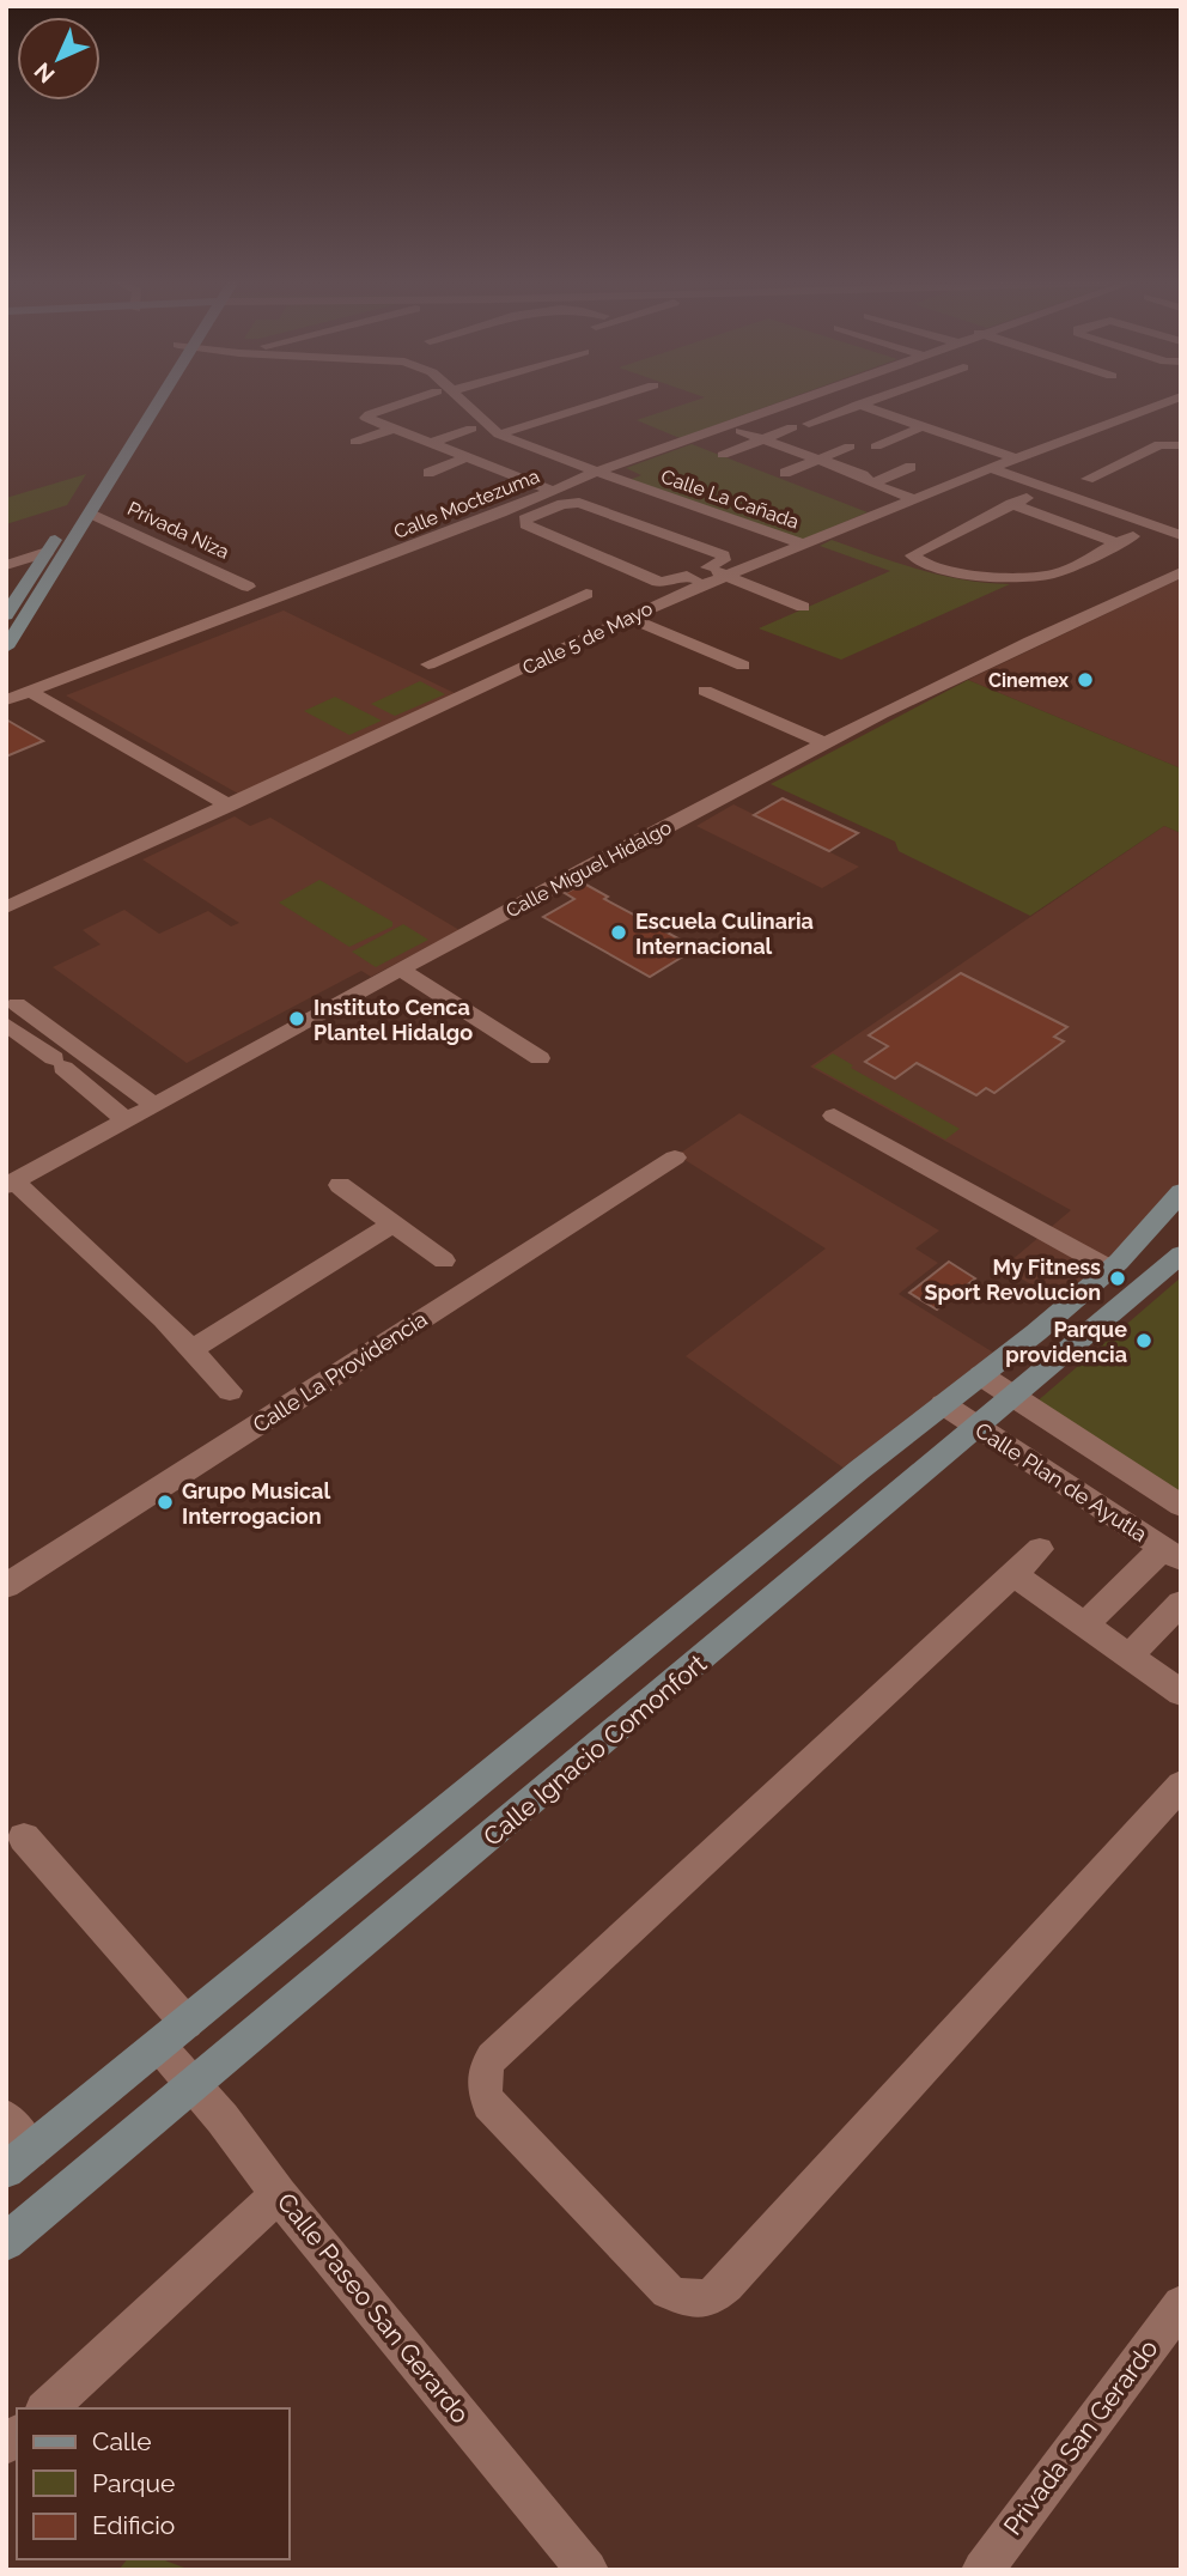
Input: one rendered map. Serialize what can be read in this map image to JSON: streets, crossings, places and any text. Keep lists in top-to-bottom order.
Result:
{
  "streets": {
    "street": [
      "Calle La Cañada",
      "Calle Moctezuma",
      "Privada Niza",
      "Calle 5 de Mayo",
      "Calle Miguel Hidalgo",
      "Calle La Providencia",
      "Calle Plan de Ayutla",
      "Calle Ignacio Comonfort",
      "Calle Paseo San Gerardo",
      "Privada San Gerardo"
    ]
  },
  "crossings": [
    ["Calle La Cañada", "Calle Moctezuma"],
    ["Calle La Cañada", "Calle 5 de Mayo"],
    ["Calle Plan de Ayutla", "Calle Ignacio Comonfort"],
    ["Calle Ignacio Comonfort", "Calle Paseo San Gerardo"]
  ],
  "places": [
    "Cinemex",
    "Escuela Culinaria Internacional",
    "Instituto Cenca Plantel Hidalgo",
    "My Fitness Sport Revolucion",
    "Parque providencia",
    "Grupo Musical Interrogacion"
  ],
  "legend": ["Calle", "Parque", "Edificio"],
  "north": "bottom left"
}
